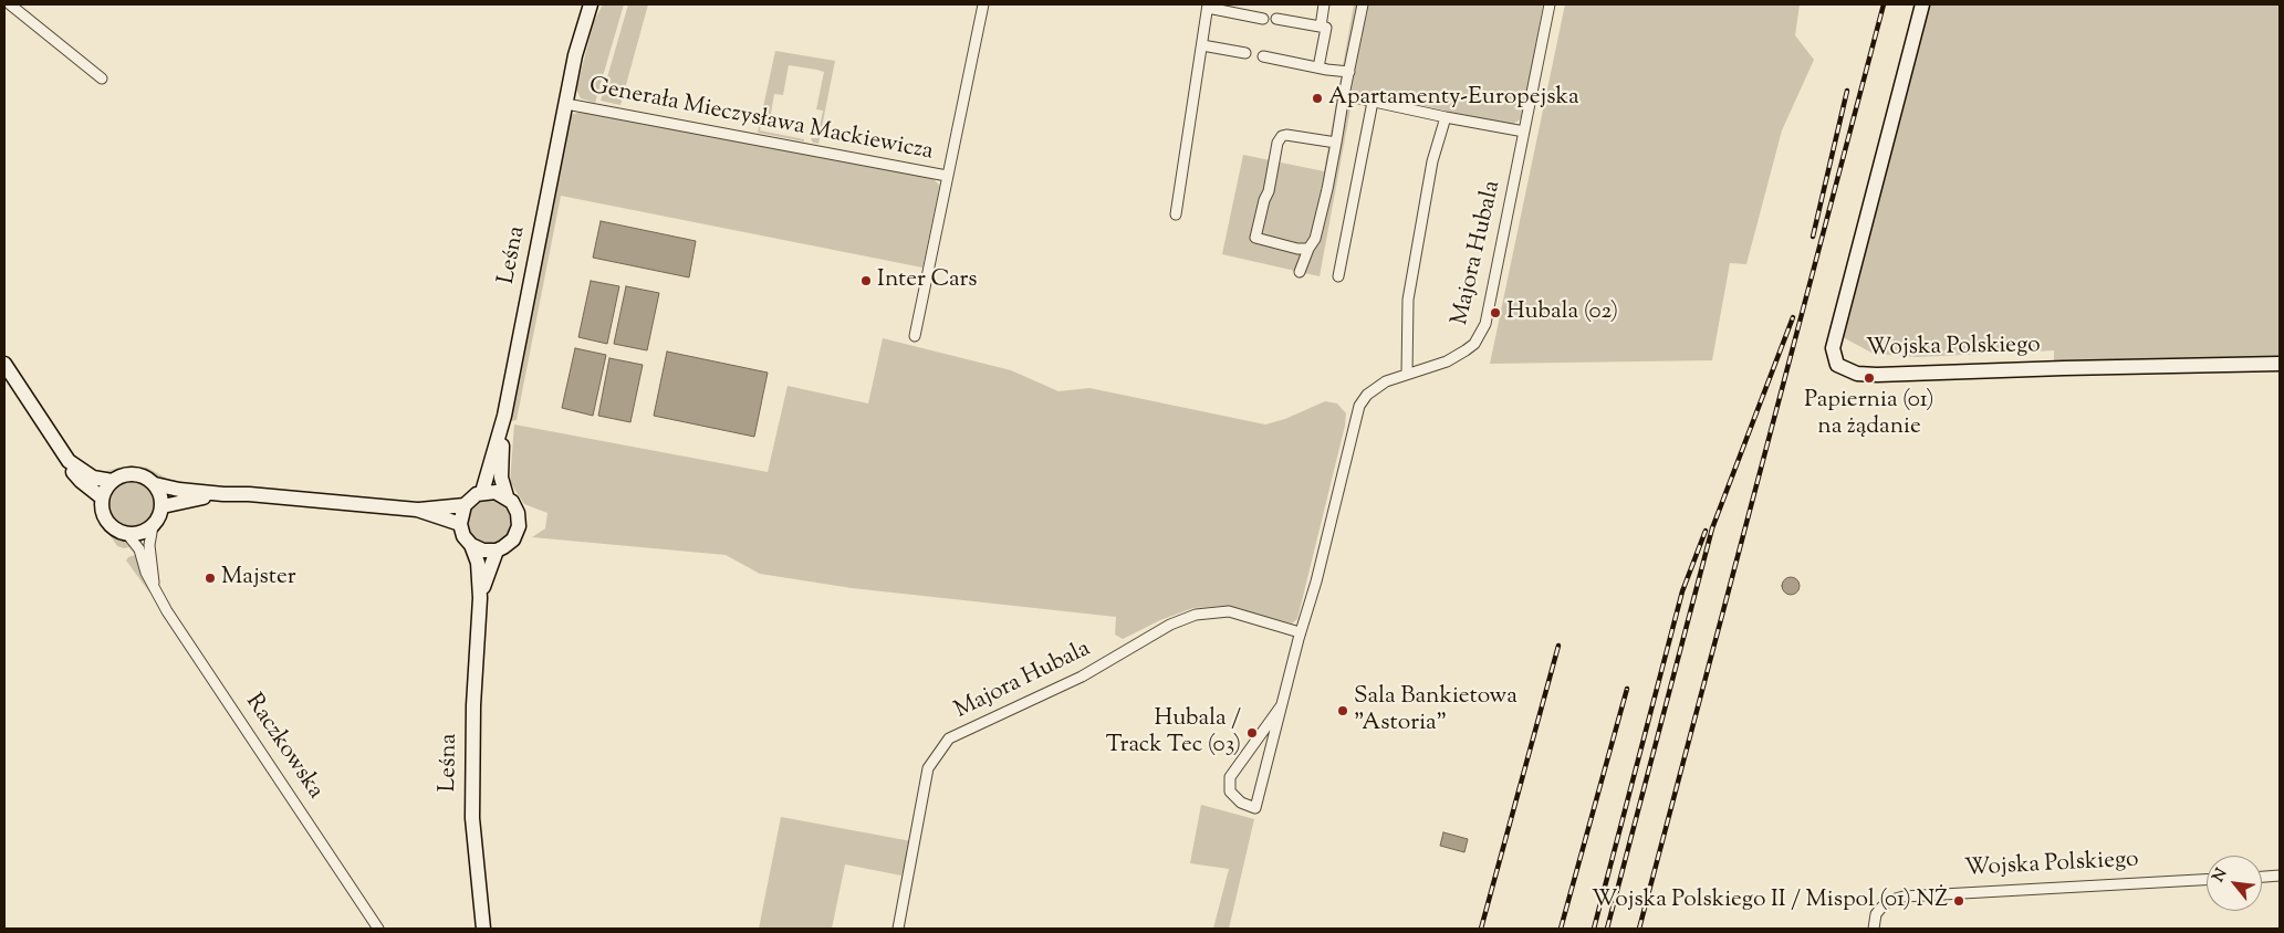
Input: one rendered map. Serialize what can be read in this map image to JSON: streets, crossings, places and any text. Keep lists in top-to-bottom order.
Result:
{
  "streets": {
    "street": [
      "Generała Mieczysława Mackiewicza",
      "Majora Hubala",
      "Leśna",
      "Wojska Polskiego",
      "Raczkowska"
    ]
  },
  "crossings": [
    ["Generała Mieczysława Mackiewicza", "Leśna"]
  ],
  "places": [
    "Apartamenty-Europejska",
    "Inter Cars",
    "Hubala (02)",
    "Papiernia (01) na żądanie",
    "Majster",
    "Sala Bankietowa \"Astoria\"",
    "Hubala / Track Tec (03)",
    "Wojska Polskiego II / Mispol (01) NŻ"
  ],
  "north": "top left"
}
